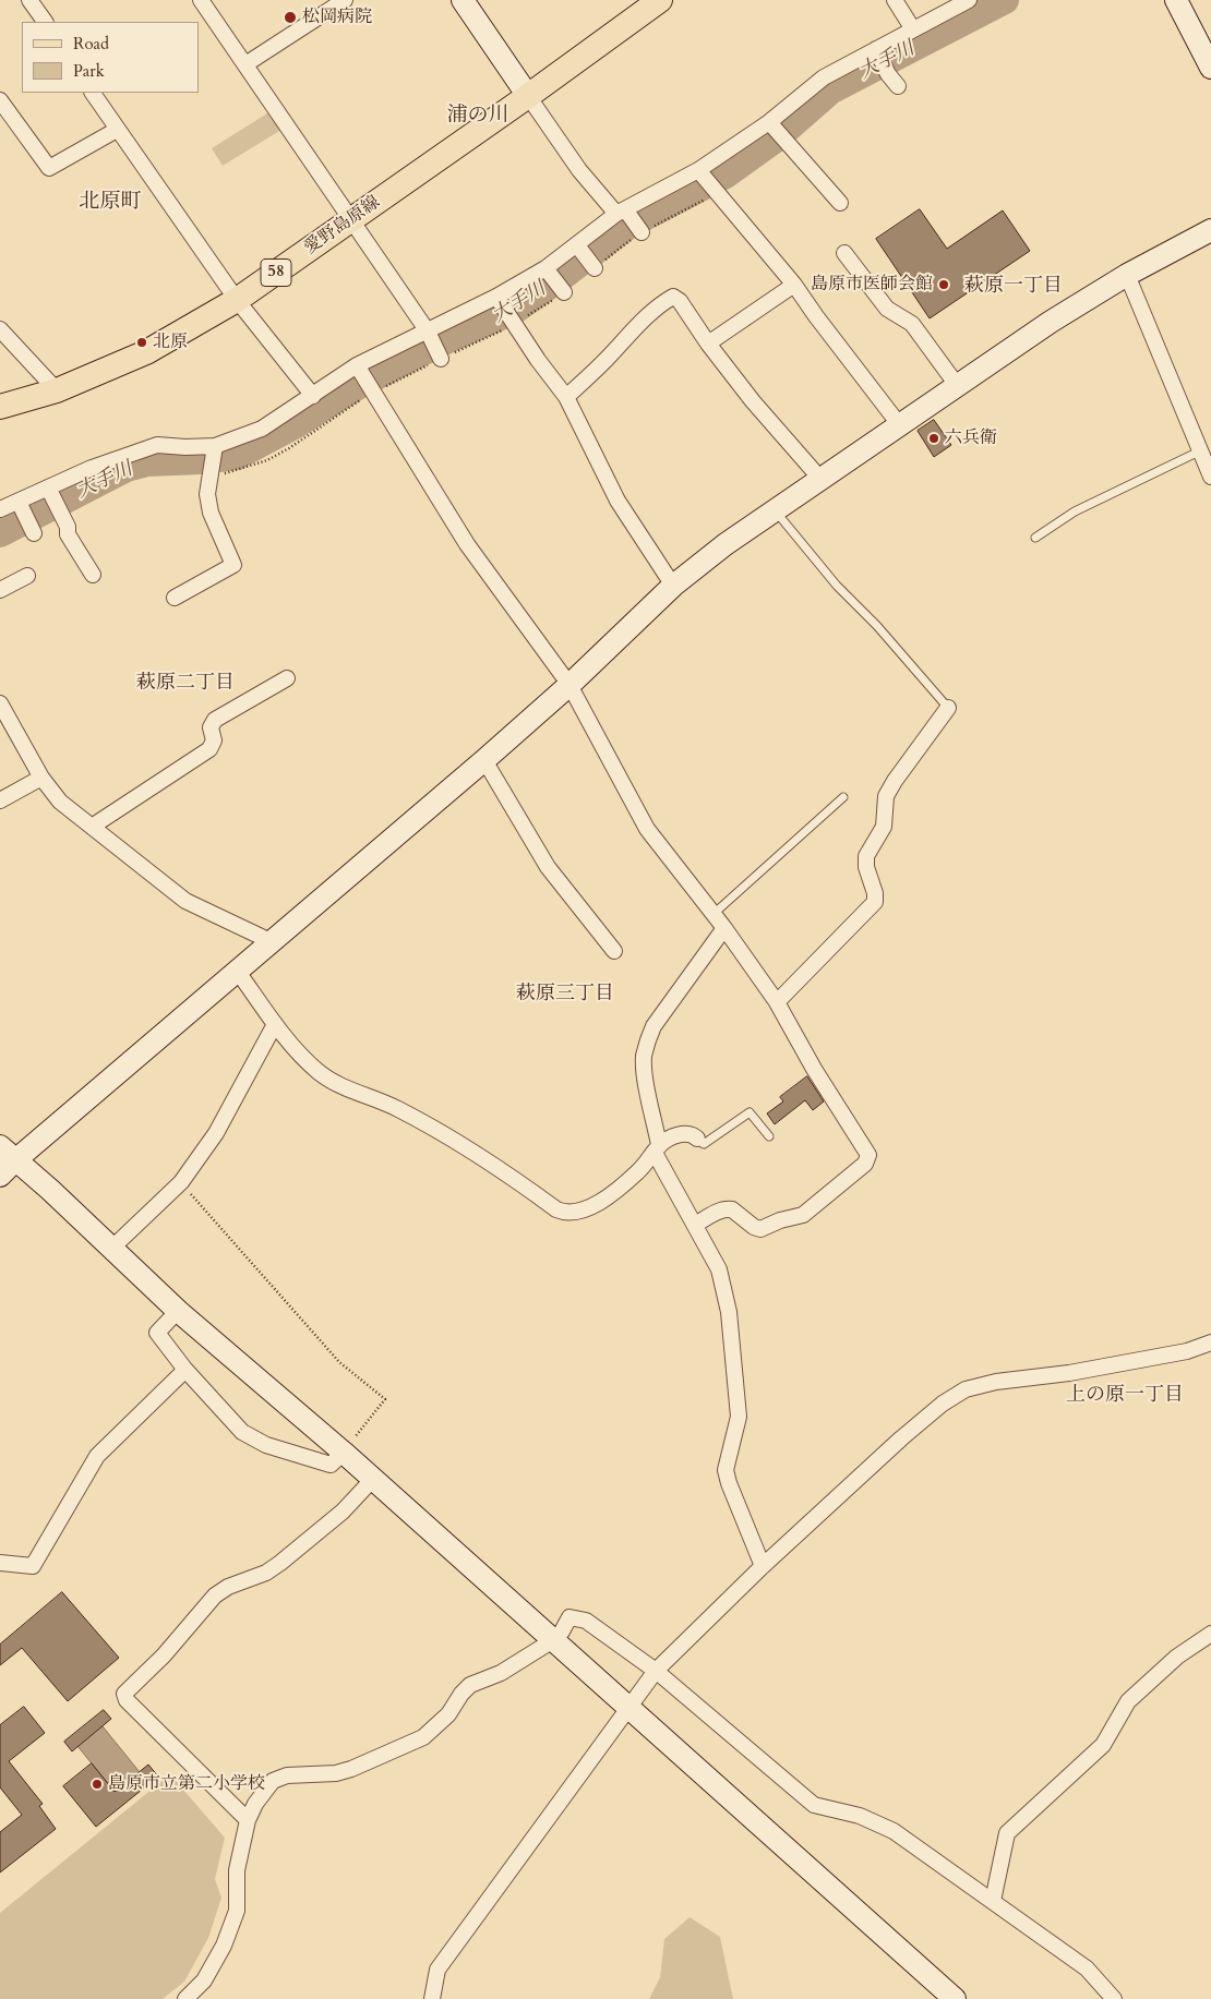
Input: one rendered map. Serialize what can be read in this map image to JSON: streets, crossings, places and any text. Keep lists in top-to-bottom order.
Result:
{
  "streets": {
    "main road": ["愛野島原線", "58"]
  },
  "districts": [
    "浦の川",
    "北原町",
    "萩原一丁目",
    "萩原二丁目",
    "萩原三丁目",
    "上の原一丁目"
  ],
  "water": ["大手川"],
  "places": [
    "松岡病院",
    "島原市医師会館",
    "北原",
    "六兵衛",
    "島原市立第二小学校"
  ],
  "legend": ["Road", "Park"]
}
